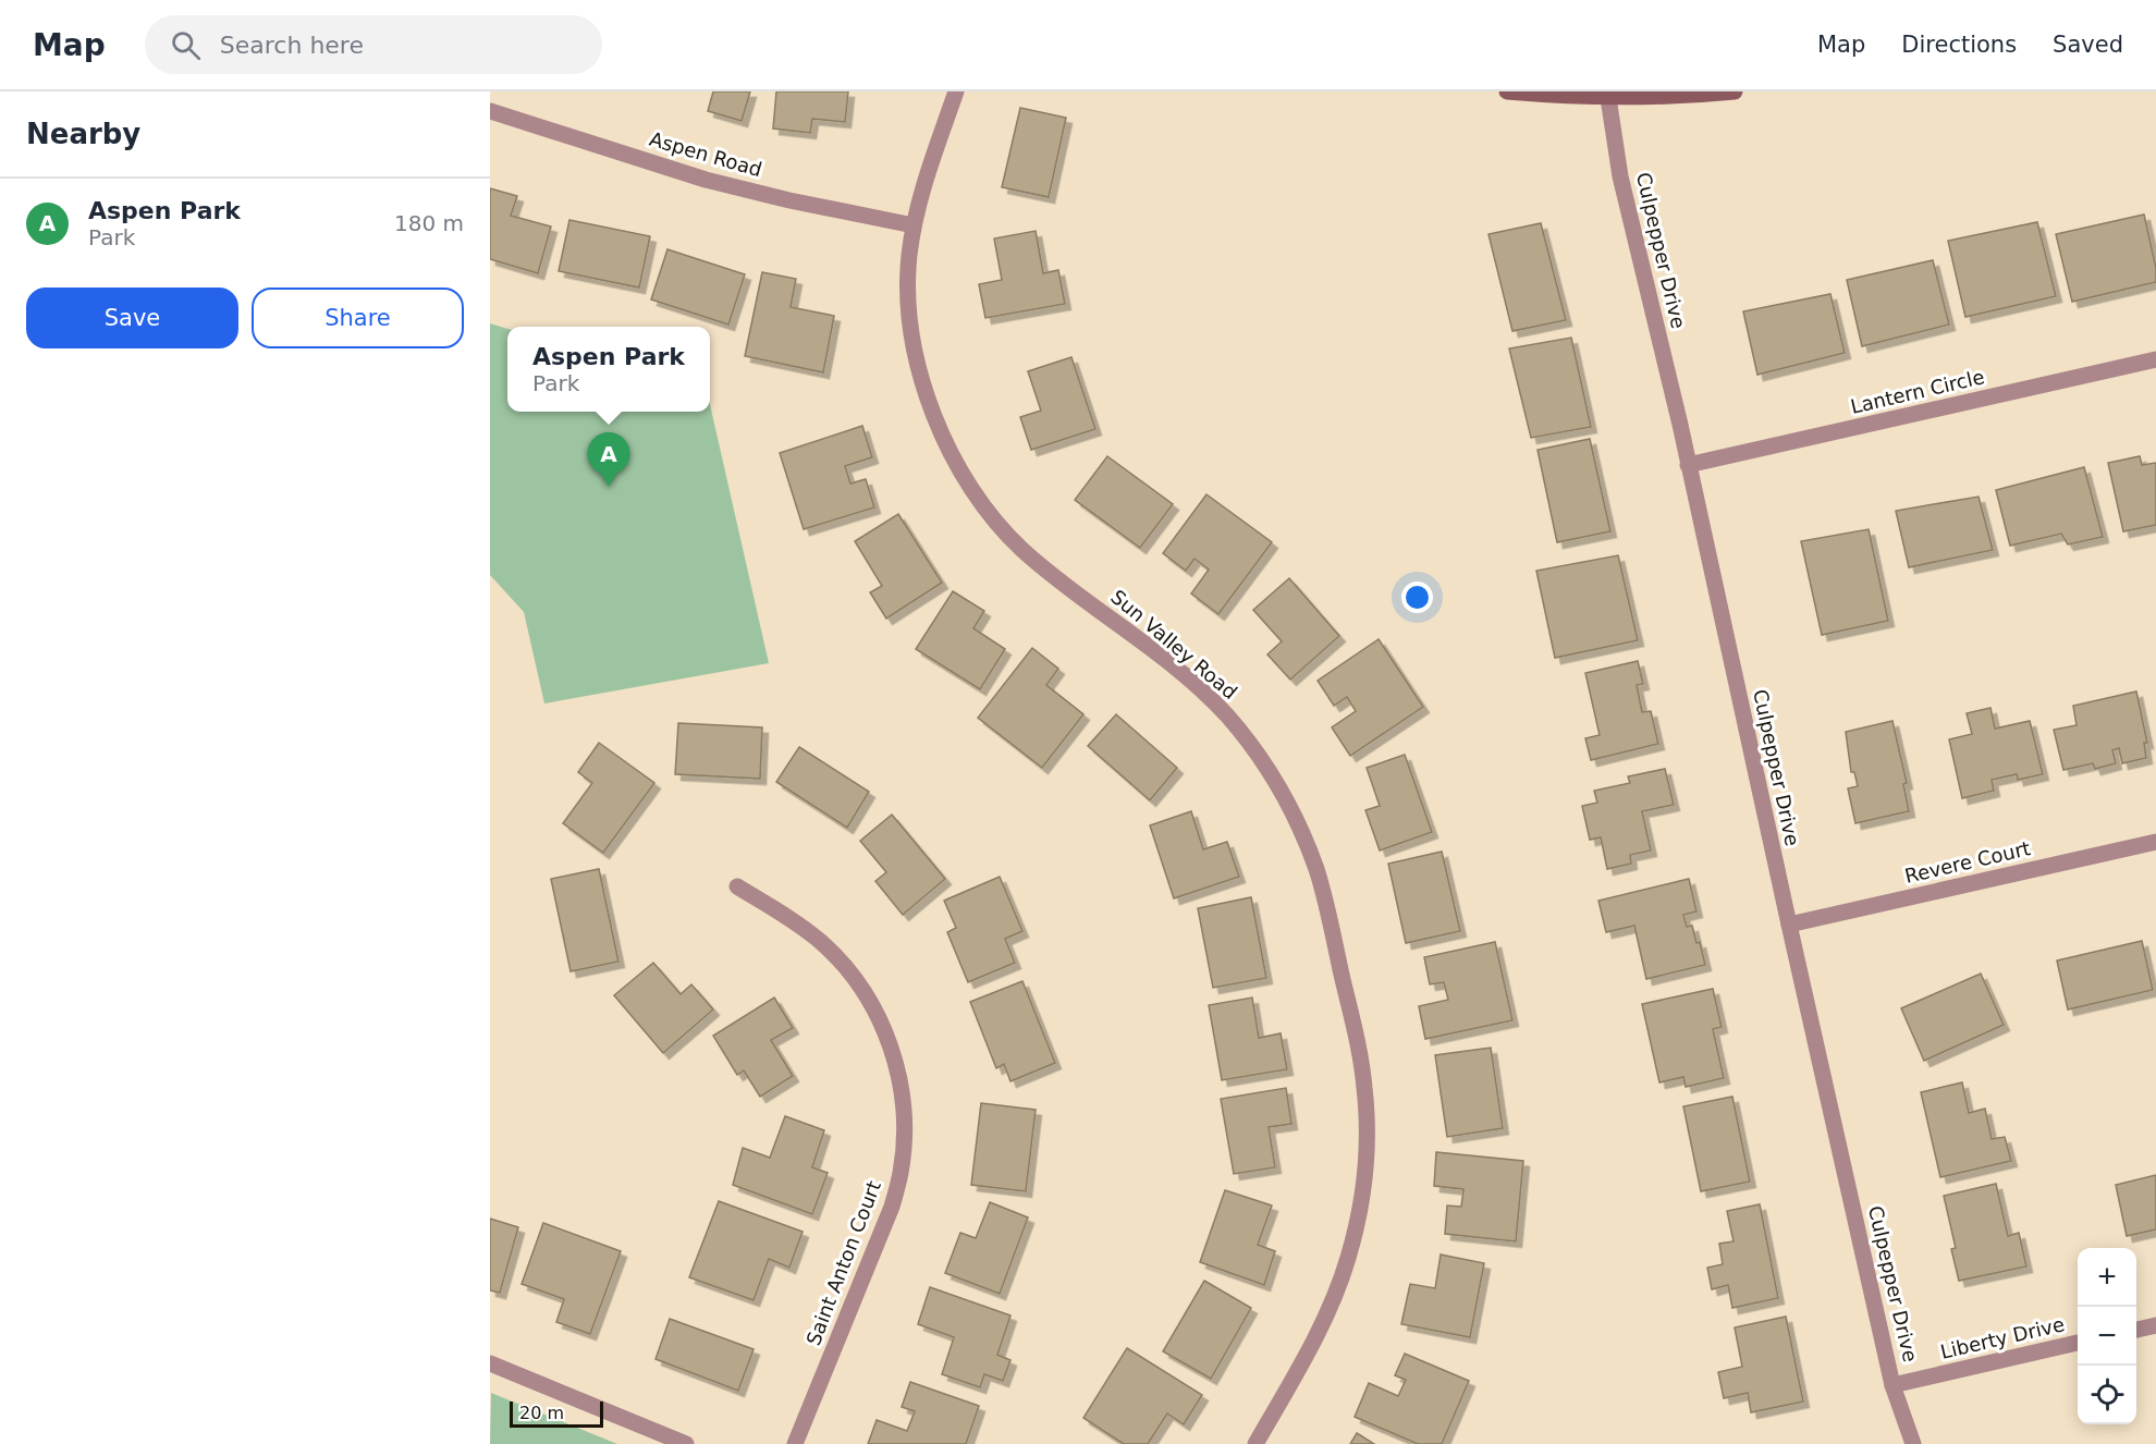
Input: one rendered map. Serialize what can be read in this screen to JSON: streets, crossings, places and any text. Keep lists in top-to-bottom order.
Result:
{
  "streets": {
    "street": [
      "Aspen Road",
      "Culpepper Drive",
      "Lantern Circle",
      "Sun Valley Road",
      "Revere Court",
      "Saint Anton Court",
      "Liberty Drive"
    ]
  },
  "crossings": [
    ["Aspen Road", "Sun Valley Road"],
    ["Culpepper Drive", "Lantern Circle"],
    ["Culpepper Drive", "Revere Court"],
    ["Culpepper Drive", "Liberty Drive"]
  ],
  "scale_bar": "20 m",
  "page": {
    "header": "Map",
    "search": "Search here",
    "nav": ["Map", "Directions", "Saved"],
    "heading": "Nearby",
    "list": [
      {
        "mark": "A",
        "name": "Aspen Park",
        "note": "Park",
        "value": "180 m"
      }
    ],
    "buttons": ["Save", "Share"],
    "popup": ["Aspen Park", "Park"],
    "pins": "A",
    "map_buttons": ["+", "−"],
    "scale": "20 m"
  }
}
